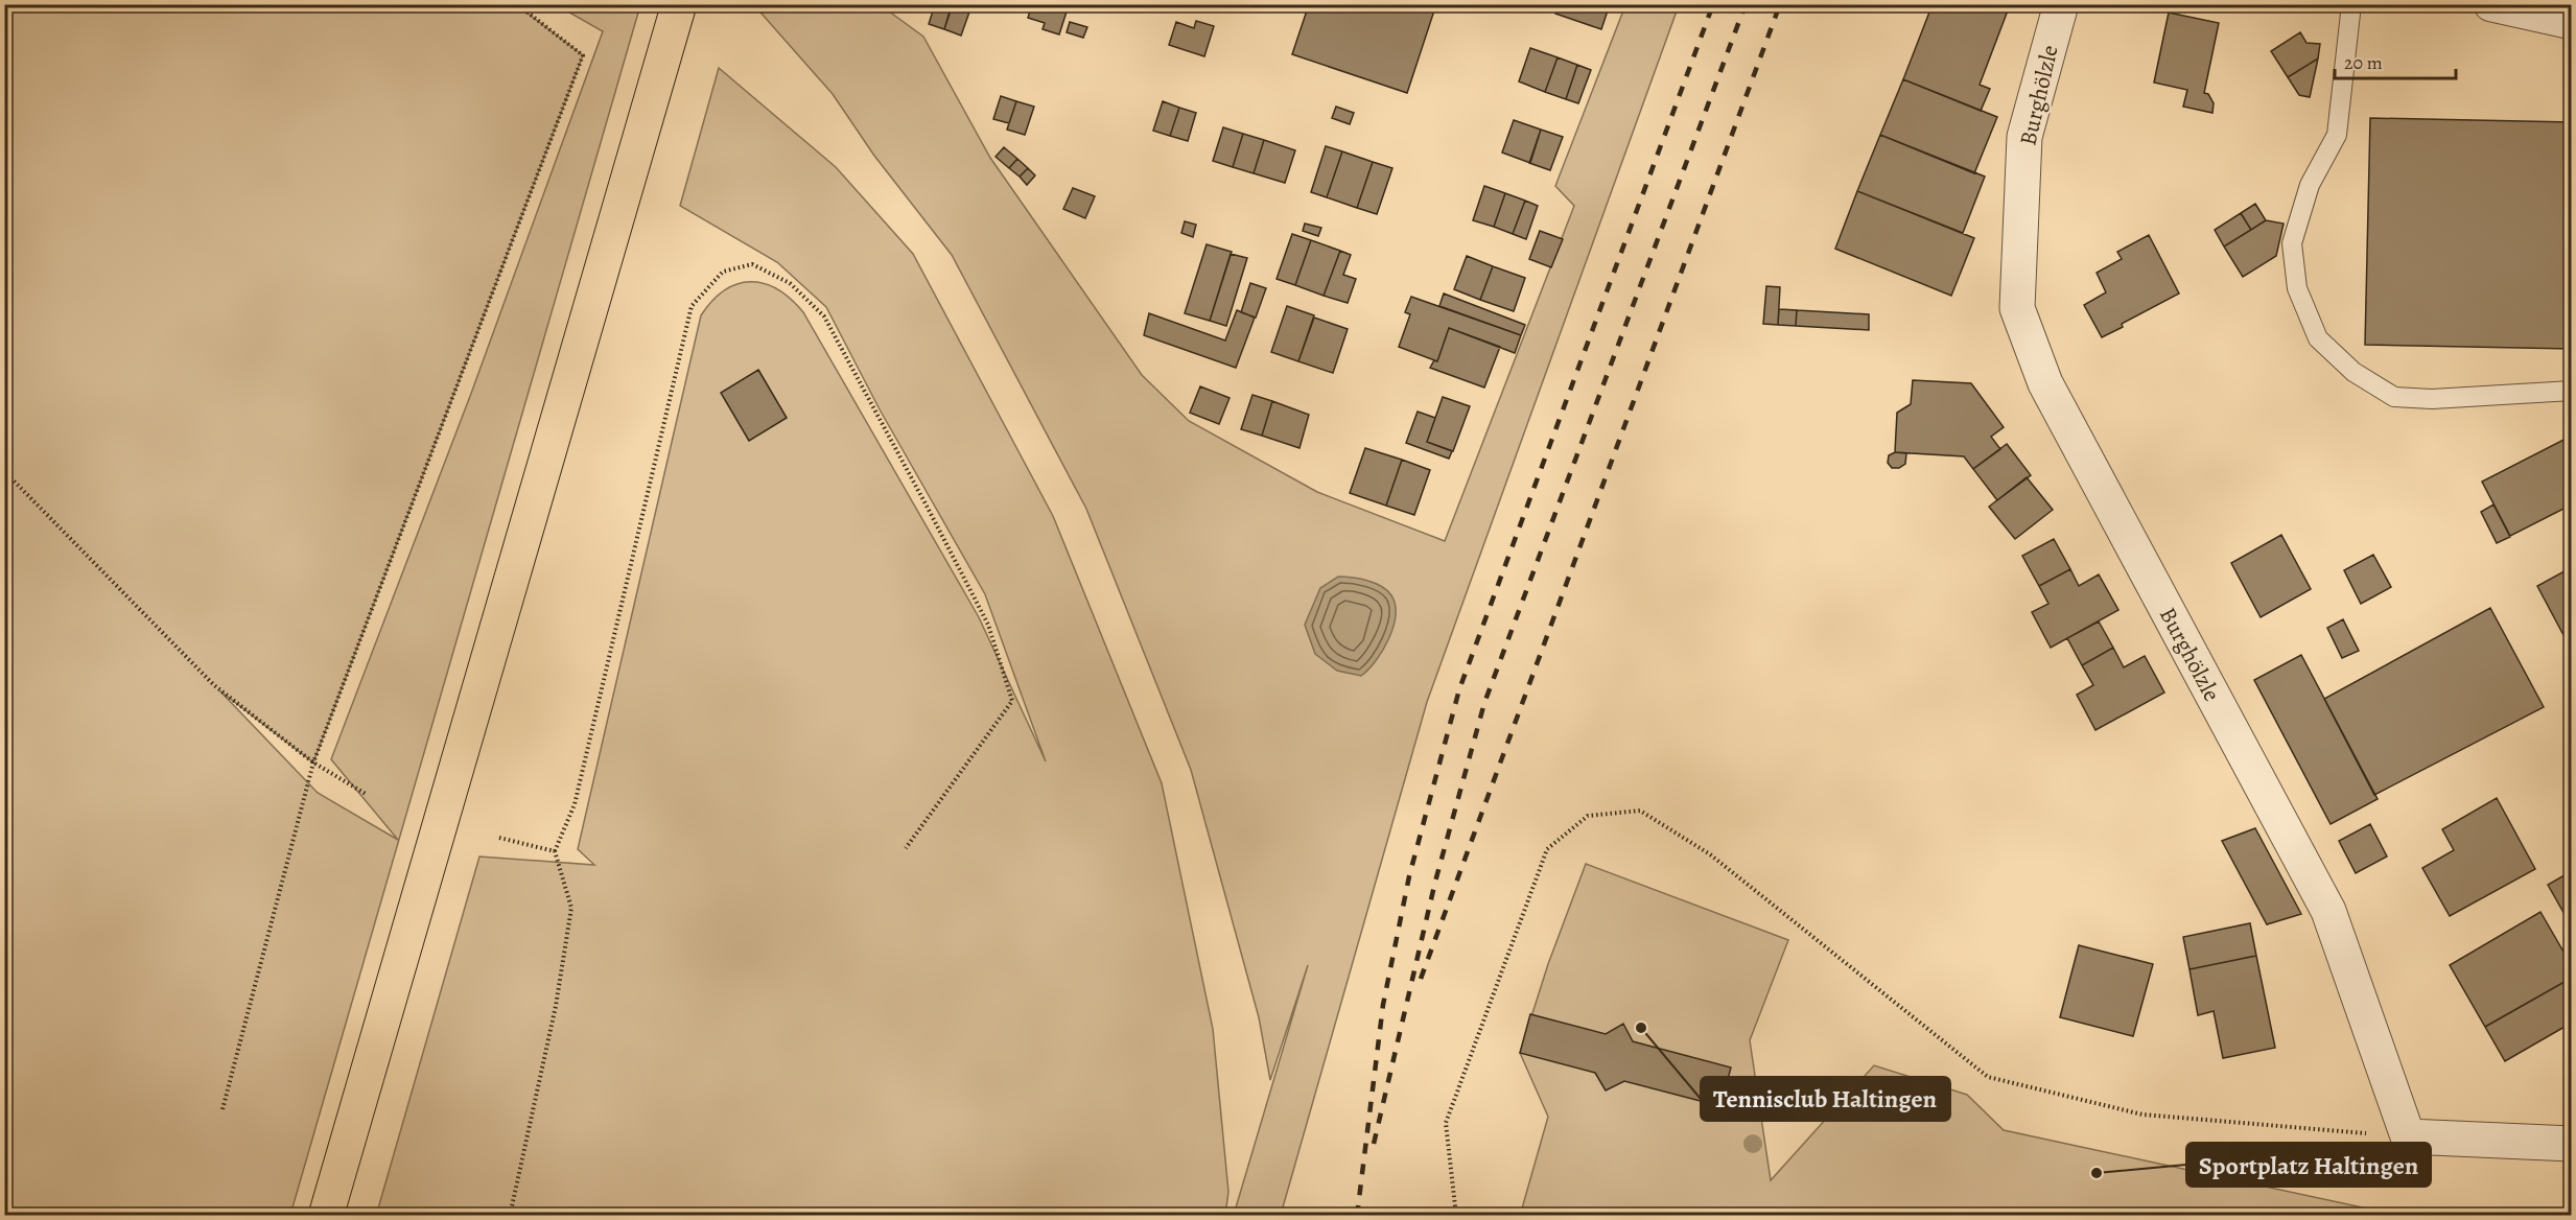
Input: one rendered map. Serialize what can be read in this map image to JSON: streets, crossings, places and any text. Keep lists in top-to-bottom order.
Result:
{
  "streets": {
    "street": ["Burghölzle"]
  },
  "places": ["Tennisclub Haltingen", "Sportplatz Haltingen"],
  "scale_bar": "20 m"
}
